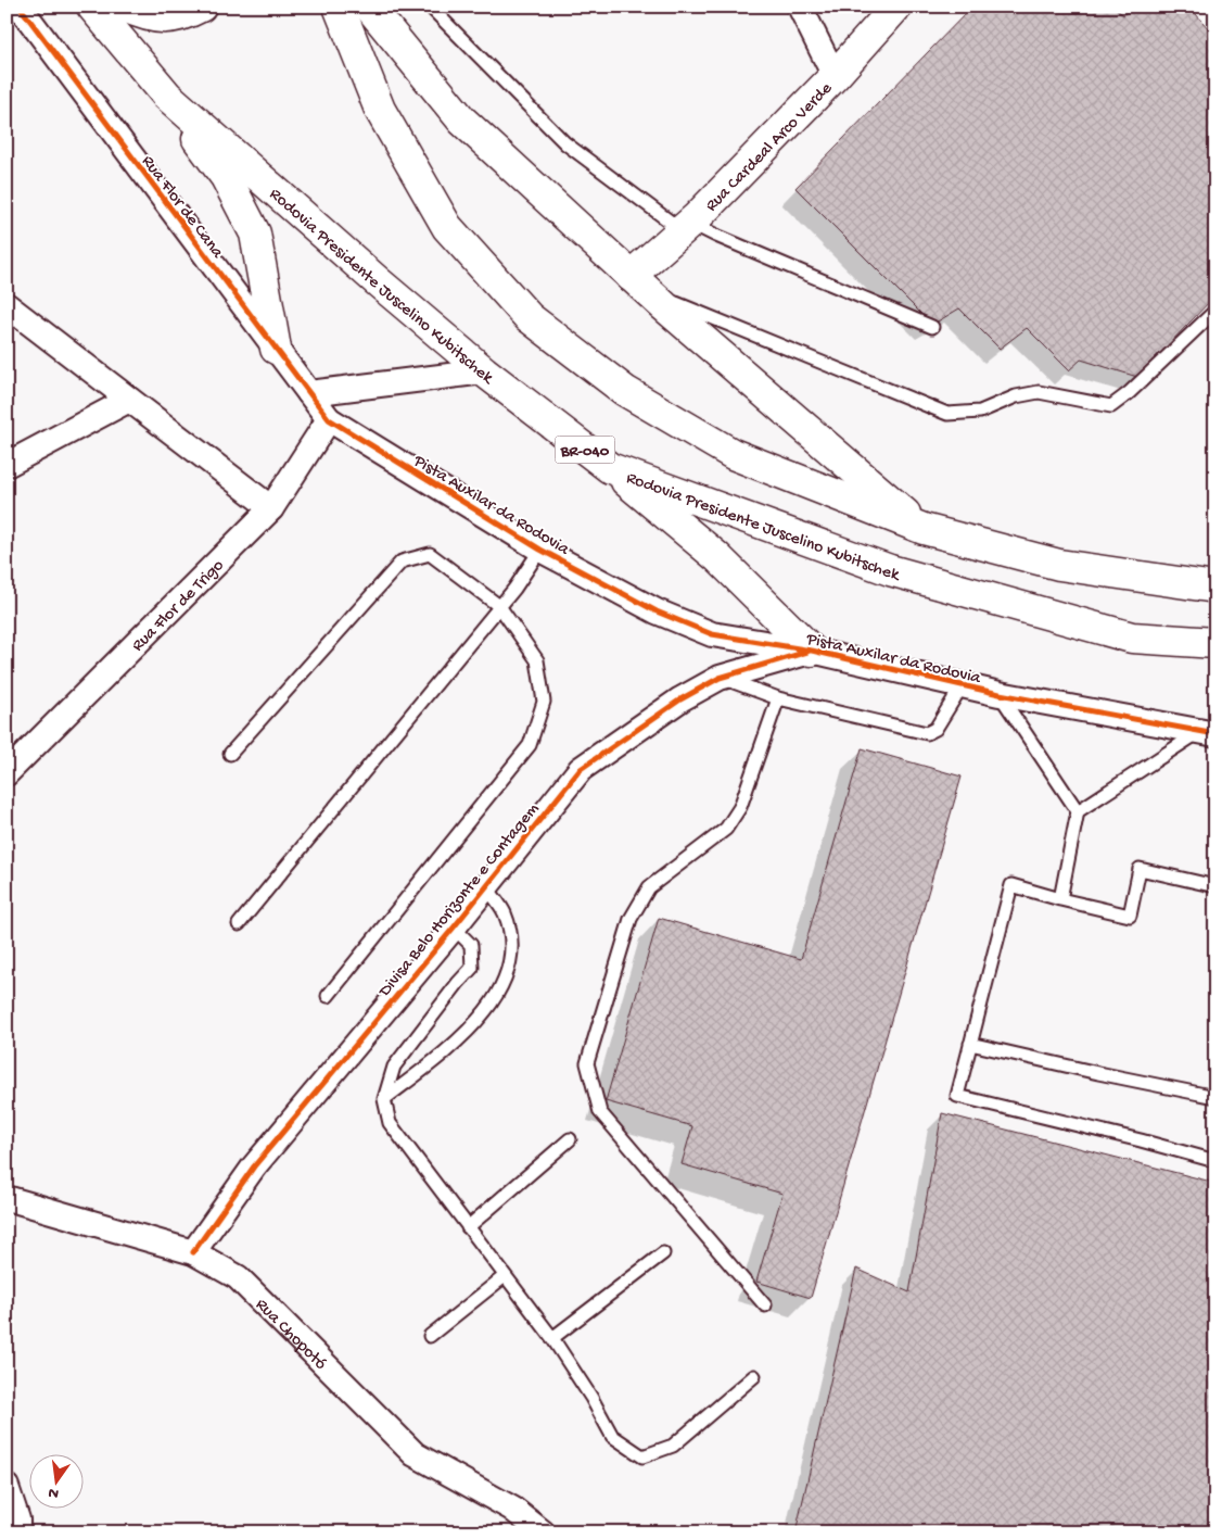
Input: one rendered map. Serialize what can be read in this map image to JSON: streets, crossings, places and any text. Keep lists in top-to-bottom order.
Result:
{
  "streets": {
    "main road": ["Rua Cardeal Arco Verde", "Rodovia Presidente Juscelino Kubitschek", "BR-040"],
    "street": [
      "Rua Flor de Cana",
      "Pista Auxilar da Rodovia",
      "Rua Flor de Trigo",
      "Divisa Belo Horizonte e Contagem",
      "Rua Chopotó"
    ]
  },
  "crossings": [
    ["Rua Flor de Cana", "Pista Auxilar da Rodovia"],
    ["Rua Flor de Cana", "Rua Flor de Trigo"],
    ["Pista Auxilar da Rodovia", "Rua Flor de Trigo"],
    ["Pista Auxilar da Rodovia", "Divisa Belo Horizonte e Contagem"],
    ["Divisa Belo Horizonte e Contagem", "Rua Chopotó"]
  ],
  "north": "bottom"
}
